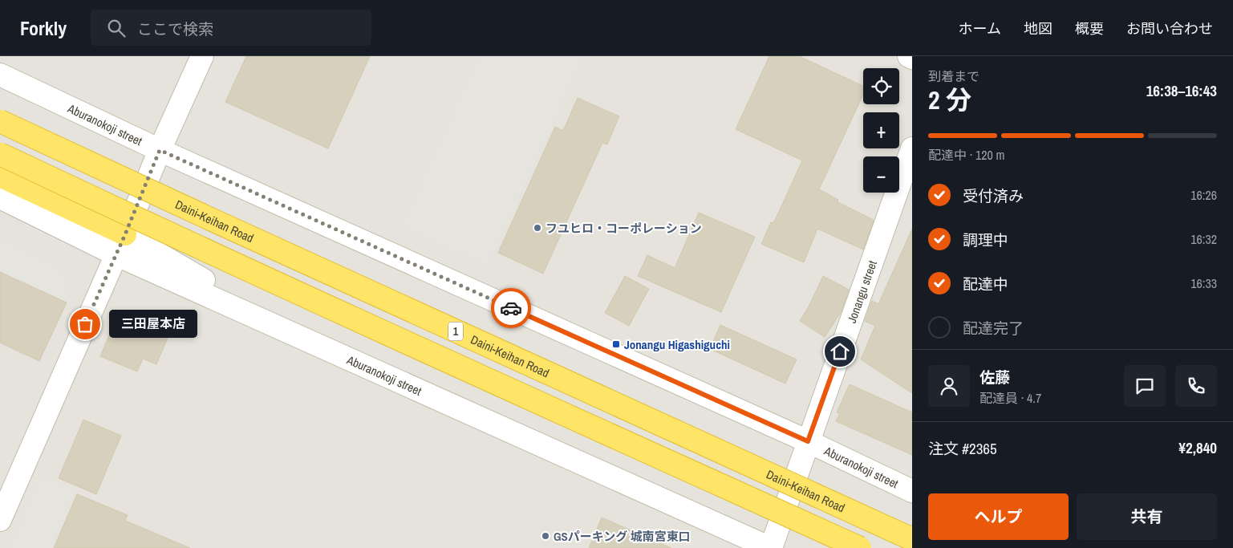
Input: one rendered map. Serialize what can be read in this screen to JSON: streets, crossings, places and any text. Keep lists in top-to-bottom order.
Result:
{
  "streets": {
    "highway": ["Daini-Keihan Road", "1"],
    "street": ["Aburanokoji street", "Jonangu street"]
  },
  "crossings": [
    ["Aburanokoji street", "Jonangu street"]
  ],
  "places": {
    "other": ["フユヒロ・コーポレーション", "三田屋本店", "GSパーキング 城南宮東口"],
    "transit": ["Jonangu Higashiguchi"]
  },
  "page": {
    "header": "Forkly",
    "search": "ここで検索",
    "nav": [
      "ホーム",
      "地図",
      "概要",
      "お問い合わせ"
    ],
    "heading": ["2 分", "到着まで", "16:38–16:43"],
    "panel": [
      "佐藤",
      "配達員 · 4.7",
      "注文 #2365",
      "¥2,840"
    ],
    "map_buttons": ["+", "−"],
    "bar": "配達中 · 120 m",
    "list": [
      ["受付済み", "16:26"],
      ["調理中", "16:32"],
      ["配達中", "16:33"],
      "配達完了"
    ],
    "bubble": "三田屋本店",
    "buttons": ["ヘルプ", "共有"]
  }
}
